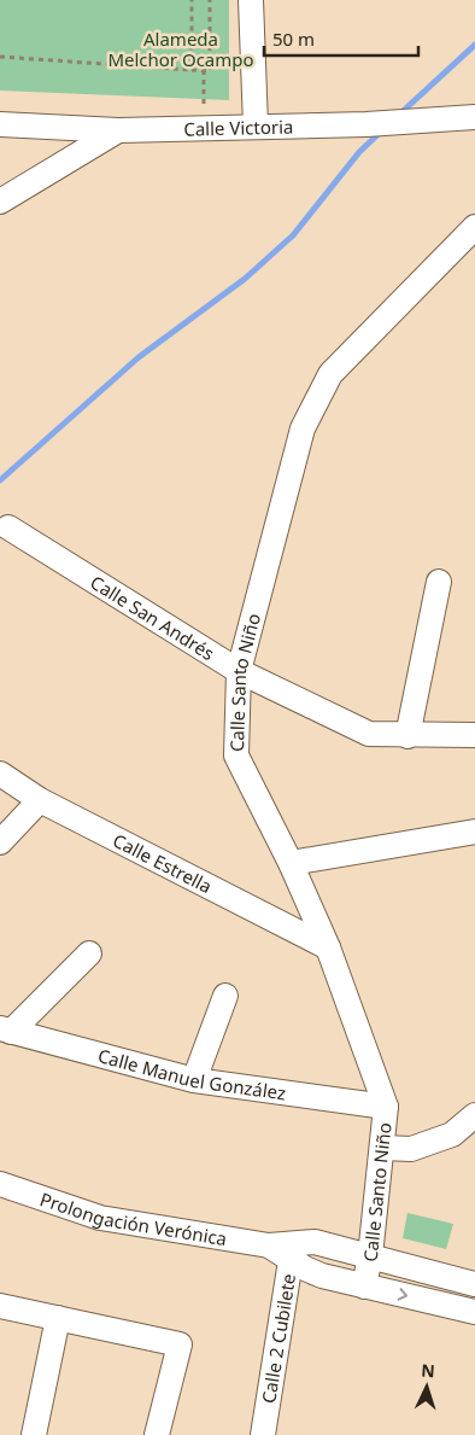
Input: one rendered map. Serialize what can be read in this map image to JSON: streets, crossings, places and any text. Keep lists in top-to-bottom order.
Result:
{
  "streets": {
    "street": [
      "Calle Victoria",
      "Calle San Andrés",
      "Calle Santo Niño",
      "Calle Estrella",
      "Calle Manuel González",
      "Prolongación Verónica",
      "Calle 2 Cubilete"
    ]
  },
  "crossings": [
    ["Calle San Andrés", "Calle Santo Niño"],
    ["Calle Santo Niño", "Calle Estrella"],
    ["Calle Santo Niño", "Calle Manuel González"],
    ["Calle Santo Niño", "Prolongación Verónica"],
    ["Prolongación Verónica", "Calle 2 Cubilete"]
  ],
  "parks": ["Alameda Melchor Ocampo"],
  "scale_bar": "50 m",
  "north": "top"
}
